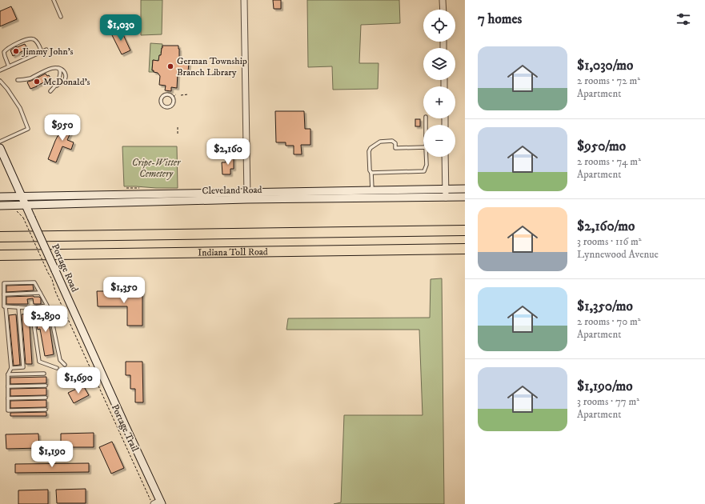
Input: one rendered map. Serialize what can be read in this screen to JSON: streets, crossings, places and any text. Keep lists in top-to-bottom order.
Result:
{
  "streets": {
    "highway": ["Indiana Toll Road"],
    "main road": ["Cleveland Road", "Portage Road"],
    "path": ["Portage Trail"]
  },
  "crossings": [
    ["Cleveland Road", "Portage Road"],
    ["Portage Road", "Portage Trail"]
  ],
  "parks": ["Cripe-Witter Cemetery"],
  "places": ["Jimmy John's", "German Township Branch Library", "McDonald's"],
  "page": {
    "heading": "7 homes",
    "map_buttons": ["+", "−"],
    "price": [
      "$1,030",
      "$950",
      "$2,160",
      "$1,350",
      "$2,890",
      "$1,690",
      "$1,190"
    ],
    "list": [
      {
        "name": "$1,030/mo",
        "note": "2 rooms · 72 m² · Apartment"
      },
      {
        "name": "$950/mo",
        "note": "2 rooms · 74 m² · Apartment"
      },
      {
        "name": "$2,160/mo",
        "note": "3 rooms · 116 m² · Lynnewood Avenue"
      },
      {
        "name": "$1,350/mo",
        "note": "2 rooms · 70 m² · Apartment"
      },
      {
        "name": "$1,190/mo",
        "note": "3 rooms · 77 m² · Apartment"
      }
    ]
  }
}
